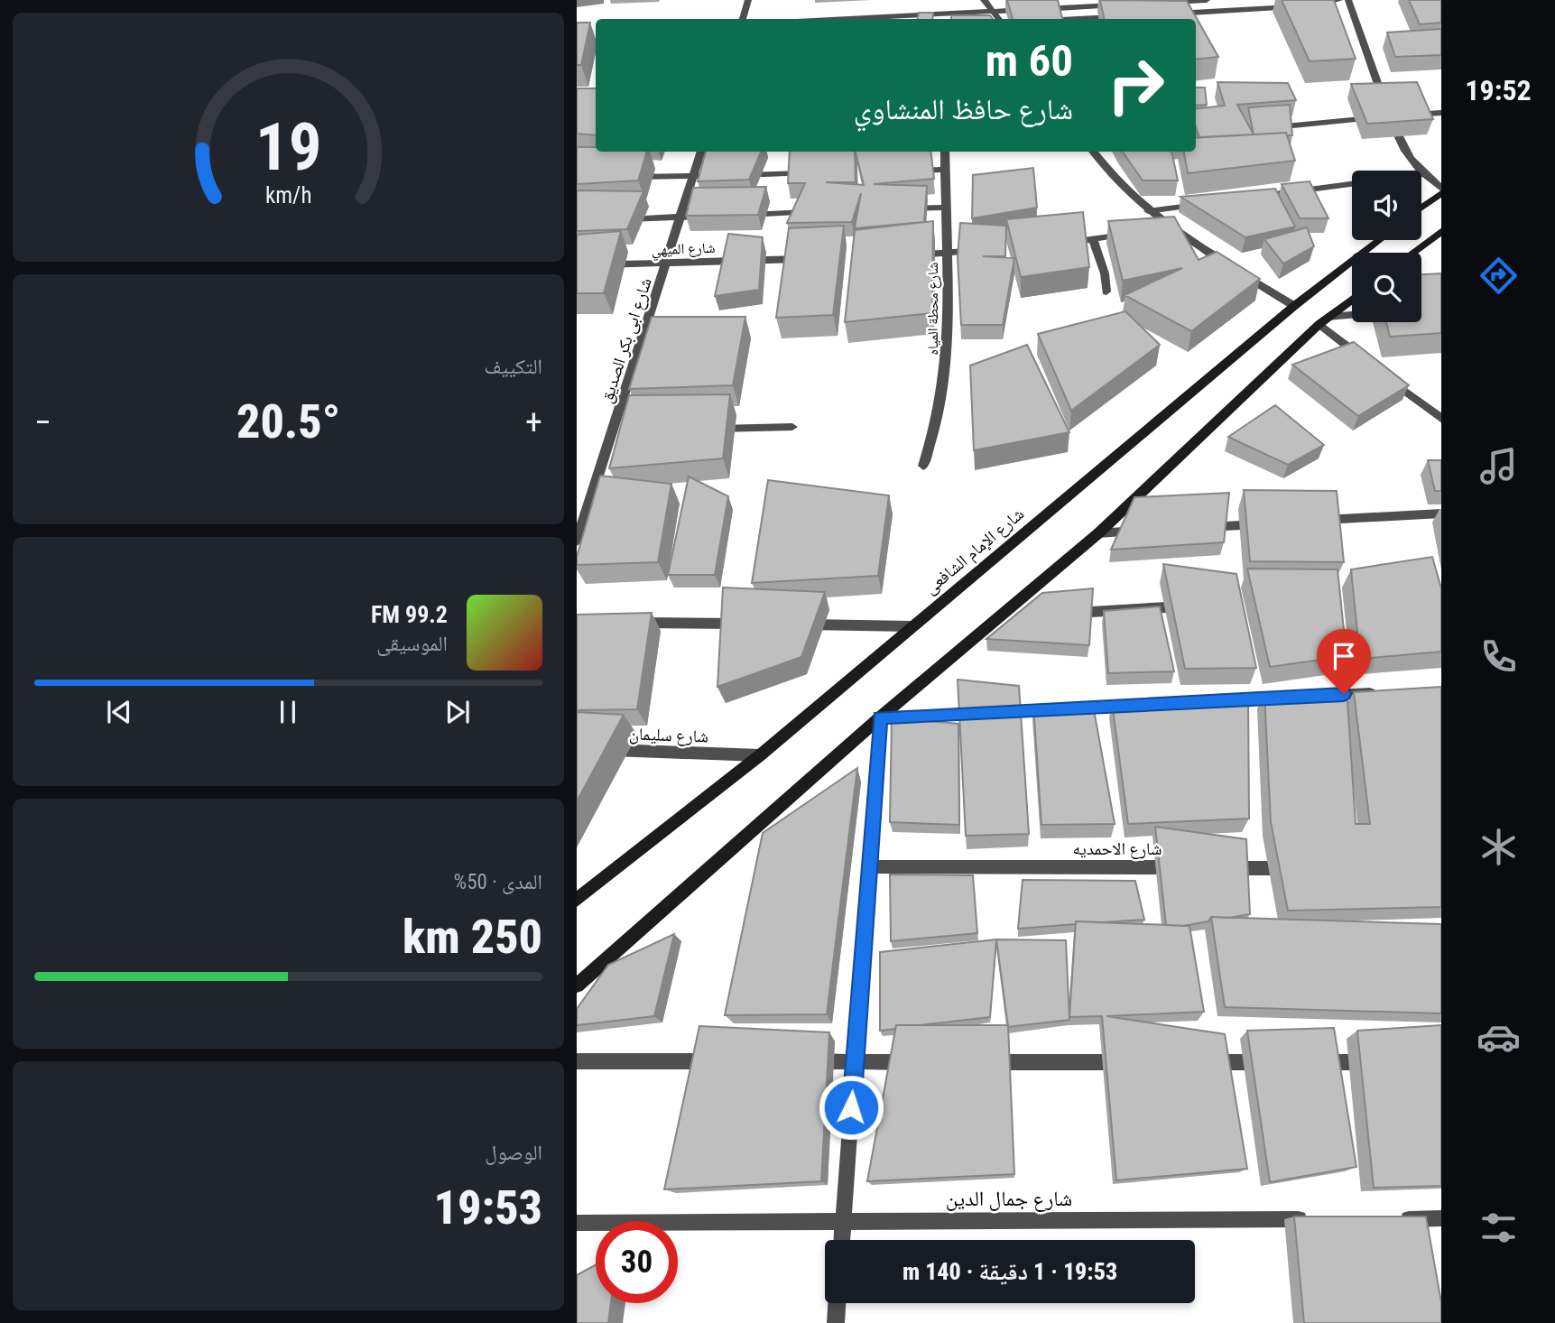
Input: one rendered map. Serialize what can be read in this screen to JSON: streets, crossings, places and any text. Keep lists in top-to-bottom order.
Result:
{
  "streets": {
    "main road": ["شارع الإمام الشافعى"],
    "street": [
      "شارع الميهي",
      "شارع محطة المياه",
      "شارع ابى بكر الصديق",
      "شارع سليمان",
      "شارع الاحمديه",
      "شارع جمال الدين"
    ]
  },
  "crossings": [
    ["شارع الميهي", "شارع ابى بكر الصديق"],
    ["شارع الإمام الشافعى", "شارع سليمان"]
  ],
  "page": {
    "tabs": "19:52",
    "turn": ["60 m", "شارع حافظ المنشاوي"],
    "tile": [
      "التكييف",
      ["المدى · 50%", "250 km"],
      ["الوصول", "19:53"]
    ],
    "heat": ["−", "20.5°", "+"],
    "song": ["99.2 FM", "الموسيقى"],
    "limit": "30",
    "trip": "19:53 · 1 دقيقة · 140 m",
    "gauge": ["19", "km/h"]
  }
}
